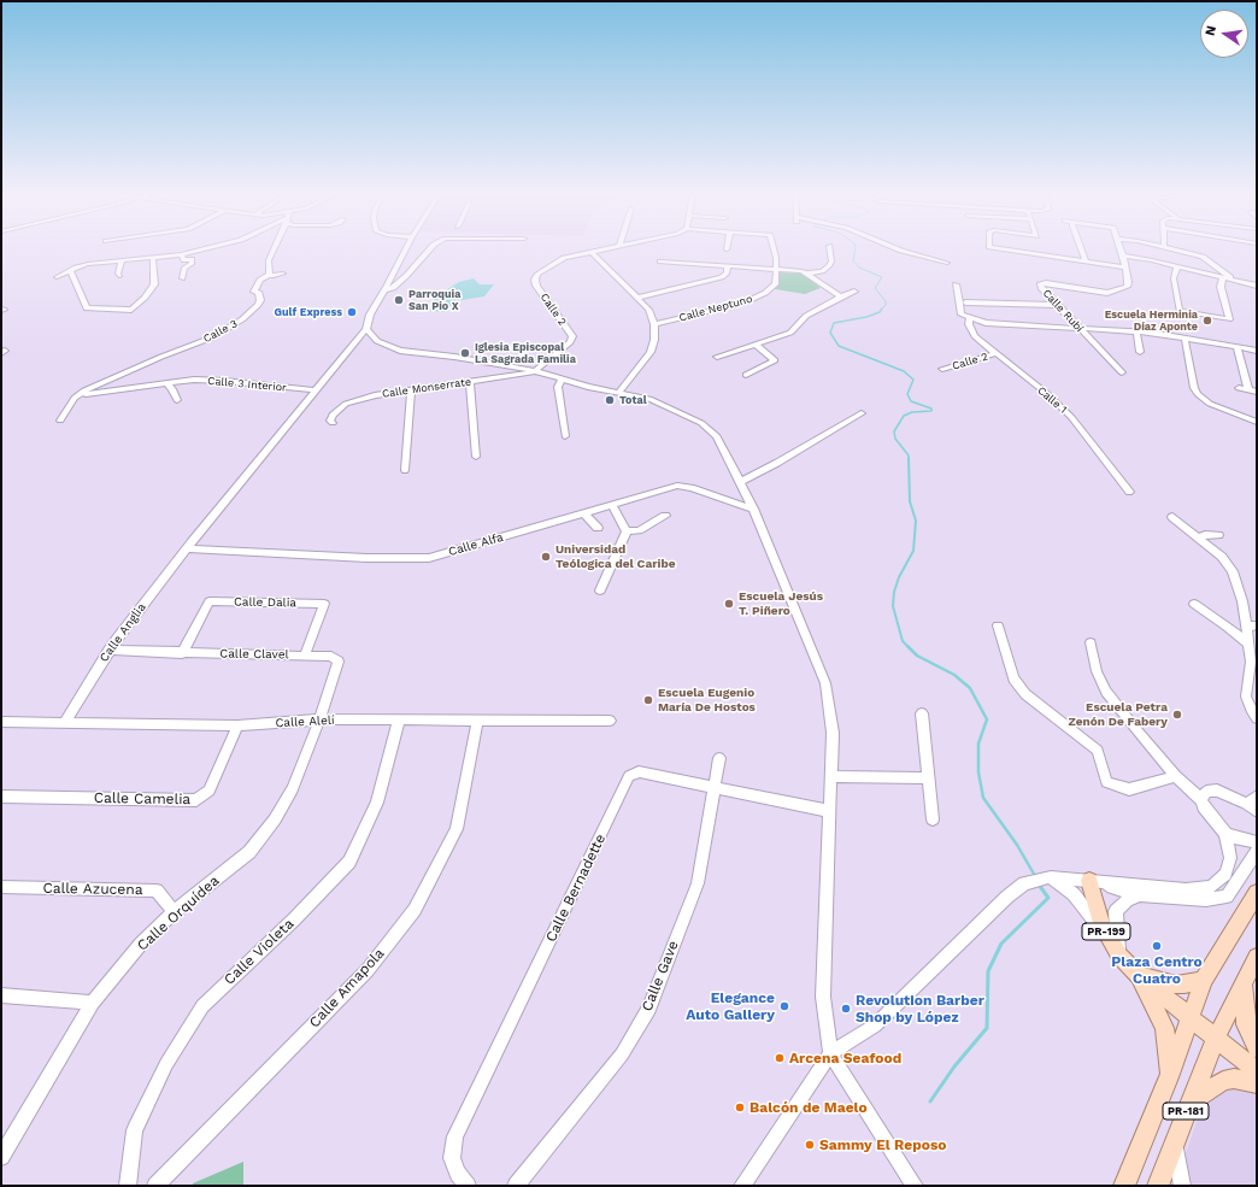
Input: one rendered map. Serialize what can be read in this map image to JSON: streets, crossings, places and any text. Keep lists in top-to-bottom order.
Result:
{
  "streets": {
    "main road": ["PR-199", "PR-181"],
    "street": [
      "Calle Neptuno",
      "Calle 2",
      "Calle Rubí",
      "Calle 3",
      "Calle 3 Interior",
      "Calle Monserrate",
      "Calle 1",
      "Calle Alfa",
      "Calle Dalia",
      "Calle Anglia",
      "Calle Clavel",
      "Calle Alelí",
      "Calle Camelia",
      "Calle Bernadette",
      "Calle Azucena",
      "Calle Orquídea",
      "Calle Violeta",
      "Calle Gave",
      "Calle Amapola"
    ]
  },
  "crossings": [
    ["Calle Neptuno", "Calle 2"],
    ["Calle 2", "Calle Monserrate"],
    ["Calle 2", "Calle 1"],
    ["Calle 3", "Calle 3 Interior"],
    ["Calle Alfa", "Calle Anglia"],
    ["Calle Dalia", "Calle Clavel"],
    ["Calle Anglia", "Calle Clavel"],
    ["Calle Anglia", "Calle Alelí"],
    ["Calle Clavel", "Calle Alelí"],
    ["Calle Clavel", "Calle Orquídea"],
    ["Calle Alelí", "Calle Camelia"],
    ["Calle Alelí", "Calle Orquídea"],
    ["Calle Alelí", "Calle Violeta"],
    ["Calle Alelí", "Calle Amapola"],
    ["Calle Bernadette", "Calle Gave"],
    ["Calle Azucena", "Calle Orquídea"],
    ["PR-199", "PR-181"]
  ],
  "places": [
    "Parroquia San Pio X",
    "Gulf Express",
    "Escuela Herminia Díaz Aponte",
    "Iglesia Episcopal La Sagrada Familia",
    "Total",
    "Universidad Teólogica del Caribe",
    "Escuela Jesús T. Piñero",
    "Escuela Eugenio María De Hostos",
    "Escuela Petra Zenón De Fabery",
    "Plaza Centro Cuatro",
    "Elegance Auto Gallery",
    "Revolution Barber Shop by López",
    "Arcena Seafood",
    "Balcón de Maelo",
    "Sammy El Reposo"
  ],
  "north": "left"
}
